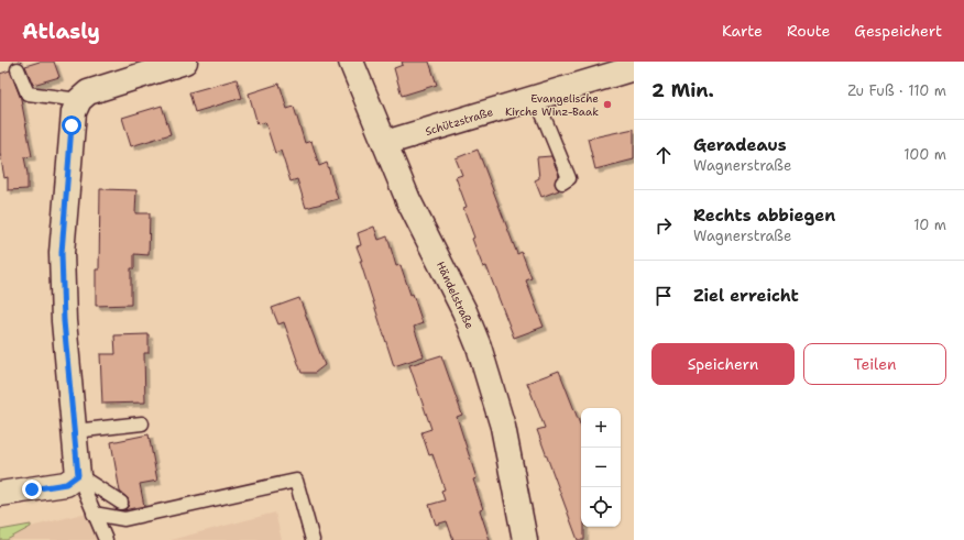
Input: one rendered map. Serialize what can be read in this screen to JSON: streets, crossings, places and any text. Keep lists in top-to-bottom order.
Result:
{
  "streets": {
    "street": ["Schützstraße", "Händelstraße"]
  },
  "crossings": [
    ["Schützstraße", "Händelstraße"]
  ],
  "places": ["Evangelische Kirche Winz-Baak"],
  "page": {
    "header": "Atlasly",
    "nav": ["Karte", "Route", "Gespeichert"],
    "heading": ["2 Min.", "Zu Fuß · 110 m"],
    "list": [
      ["Geradeaus", "Wagnerstraße", "100 m"],
      ["Rechts abbiegen", "Wagnerstraße", "10 m"],
      "Ziel erreicht"
    ],
    "buttons": ["Speichern", "Teilen"],
    "map_buttons": ["+", "−"]
  }
}
